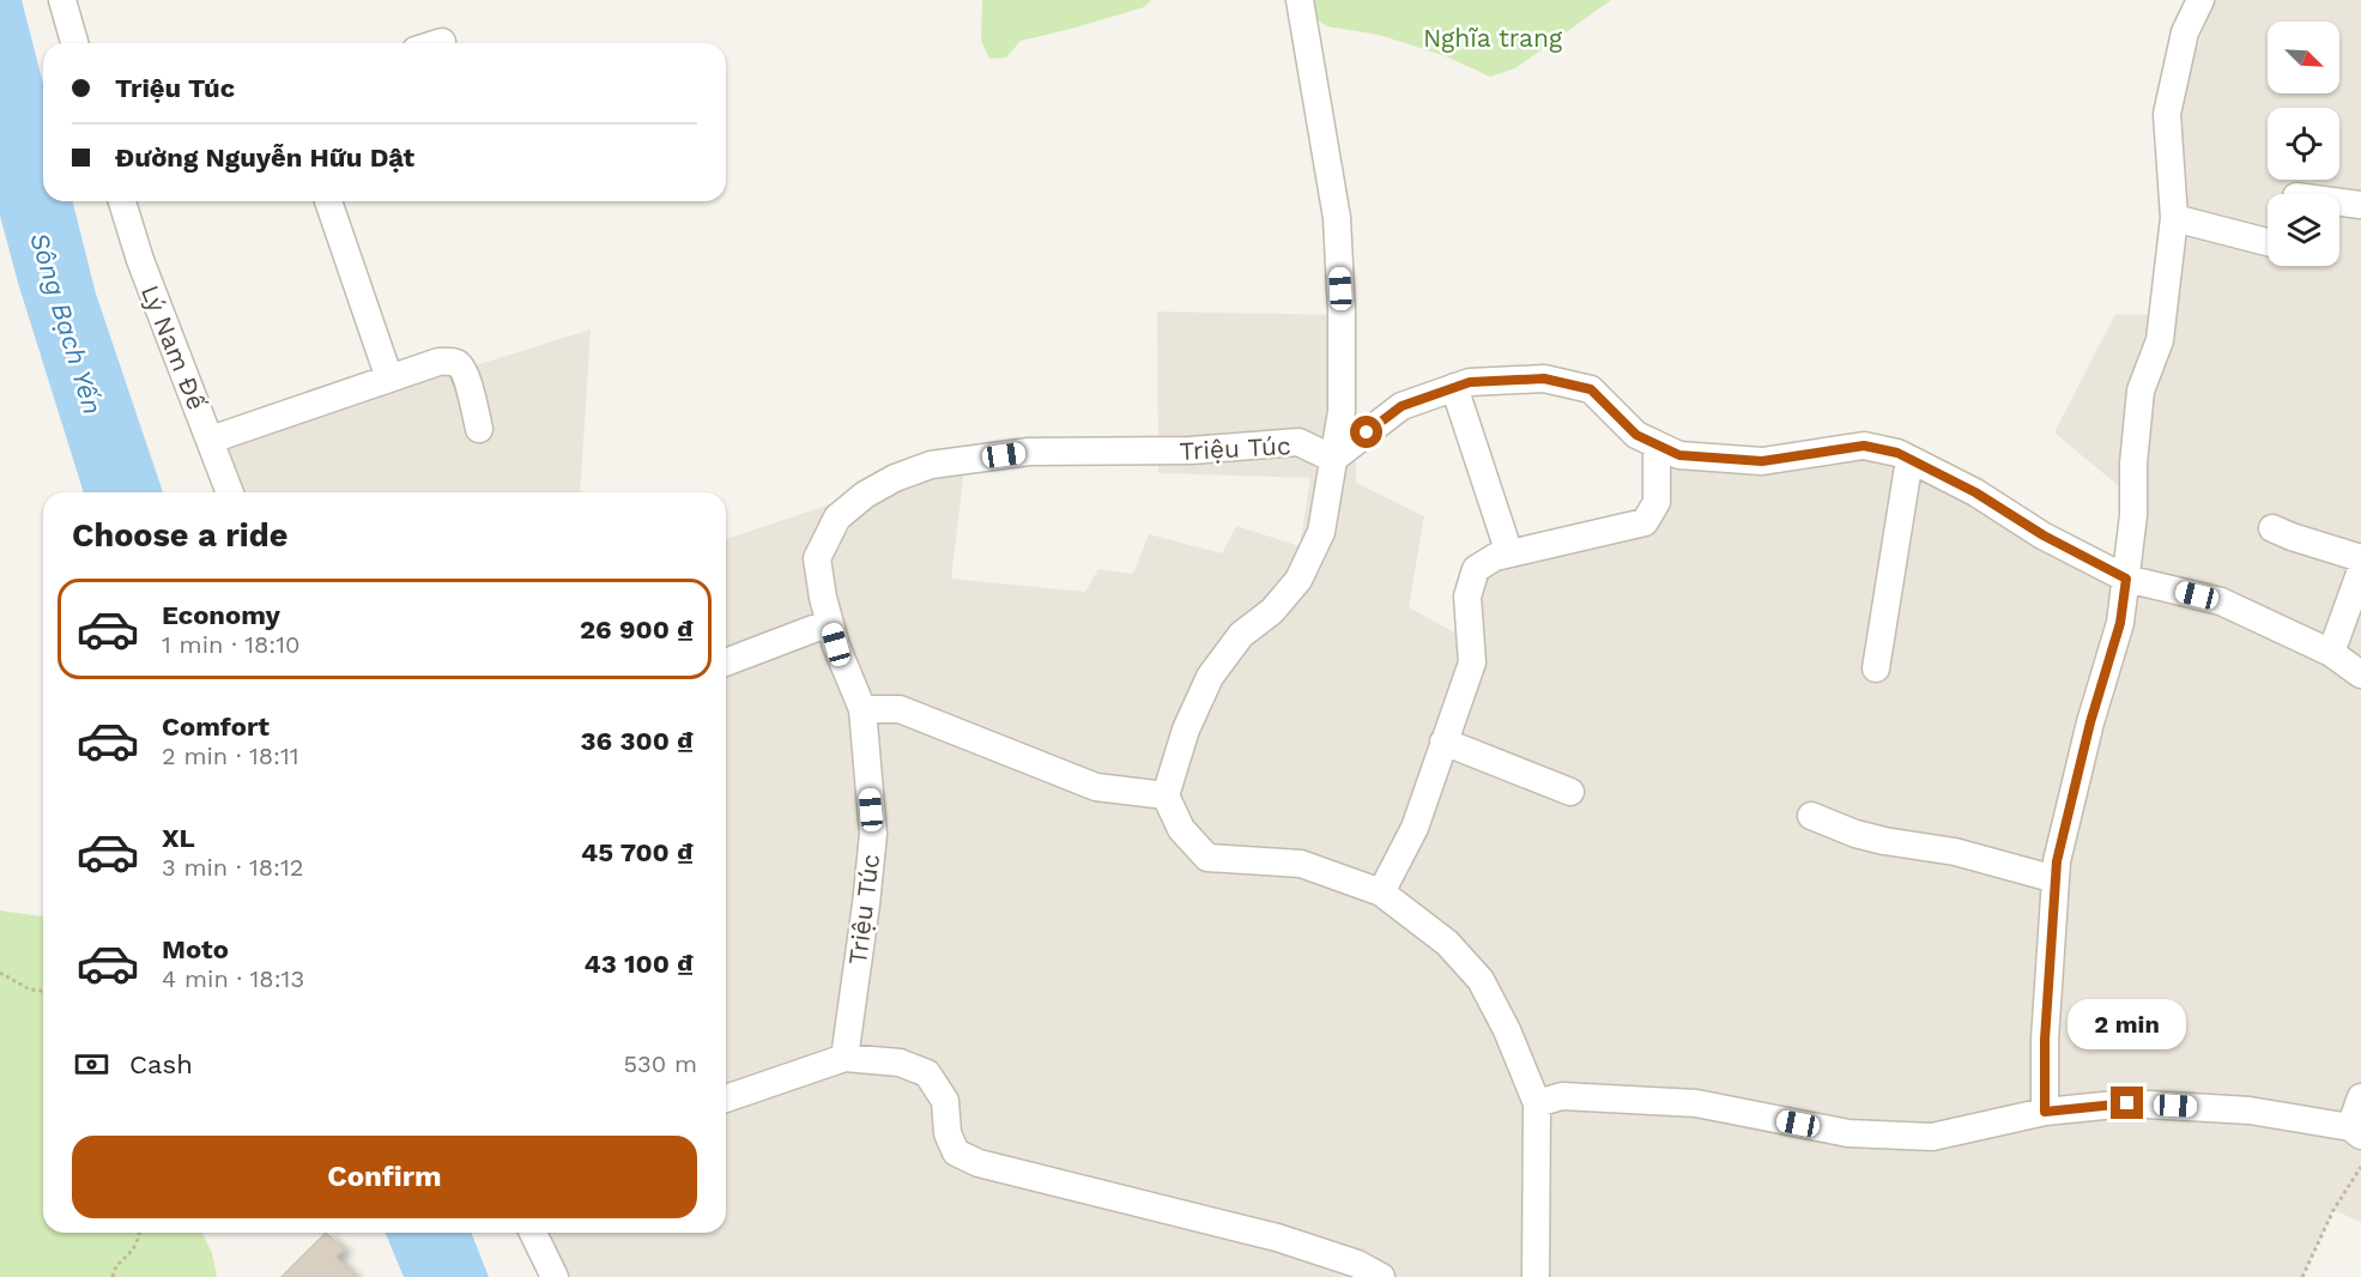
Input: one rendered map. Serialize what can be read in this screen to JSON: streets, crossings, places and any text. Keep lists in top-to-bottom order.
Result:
{
  "streets": {
    "street": ["Lý Nam Đế", "Triệu Túc"]
  },
  "water": ["Sông Bạch Yến"],
  "parks": ["Nghĩa trang"],
  "north": "bottom right",
  "page": {
    "banner": ["Triệu Túc", "Đường Nguyễn Hữu Dật"],
    "heading": "Choose a ride",
    "list": [
      {
        "name": "Economy",
        "note": "1 min · 18:10",
        "value": "26 900 ₫"
      },
      {
        "name": "Comfort",
        "note": "2 min · 18:11",
        "value": "36 300 ₫"
      },
      {
        "name": "XL",
        "note": "3 min · 18:12",
        "value": "45 700 ₫"
      },
      {
        "name": "Moto",
        "note": "4 min · 18:13",
        "value": "43 100 ₫"
      }
    ],
    "bubble": "2 min",
    "pay": ["Cash", "530 m"],
    "buttons": "Confirm"
  }
}
